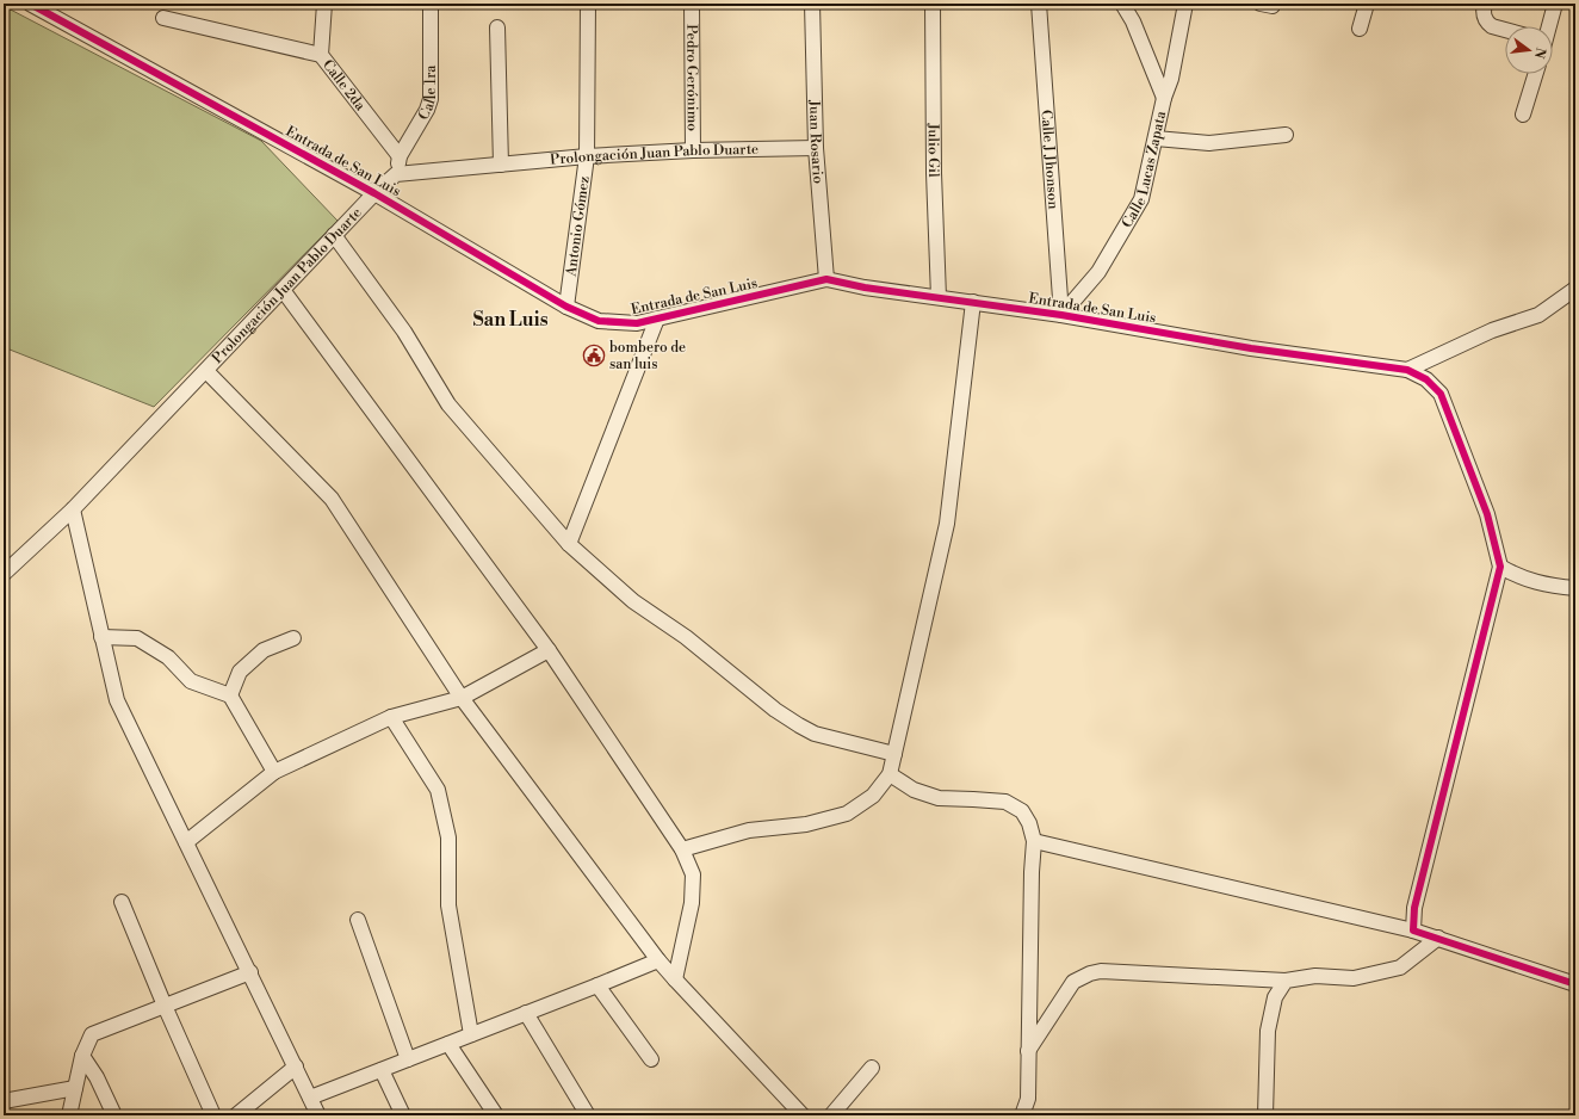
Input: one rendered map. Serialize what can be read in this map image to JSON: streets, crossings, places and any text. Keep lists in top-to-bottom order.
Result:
{
  "streets": {
    "street": [
      "Pedro Gerónimo",
      "Calle 2da",
      "Calle 1ra",
      "Juan Rosario",
      "Julio Gil",
      "Prolongación Juan Pablo Duarte",
      "Calle J Jhonson",
      "Entrada de San Luis",
      "Calle Lucas Zapata",
      "Antonio Gómez"
    ]
  },
  "crossings": [
    ["Pedro Gerónimo", "Prolongación Juan Pablo Duarte"],
    ["Calle 2da", "Calle 1ra"],
    ["Calle 1ra", "Prolongación Juan Pablo Duarte"],
    ["Juan Rosario", "Prolongación Juan Pablo Duarte"],
    ["Juan Rosario", "Entrada de San Luis"],
    ["Julio Gil", "Entrada de San Luis"],
    ["Prolongación Juan Pablo Duarte", "Entrada de San Luis"],
    ["Prolongación Juan Pablo Duarte", "Antonio Gómez"],
    ["Calle J Jhonson", "Entrada de San Luis"],
    ["Calle J Jhonson", "Calle Lucas Zapata"],
    ["Entrada de San Luis", "Calle Lucas Zapata"],
    ["Entrada de San Luis", "Antonio Gómez"]
  ],
  "districts": ["San Luis"],
  "places": {
    "public building": ["bombero de san luis"]
  },
  "north": "right"
}
